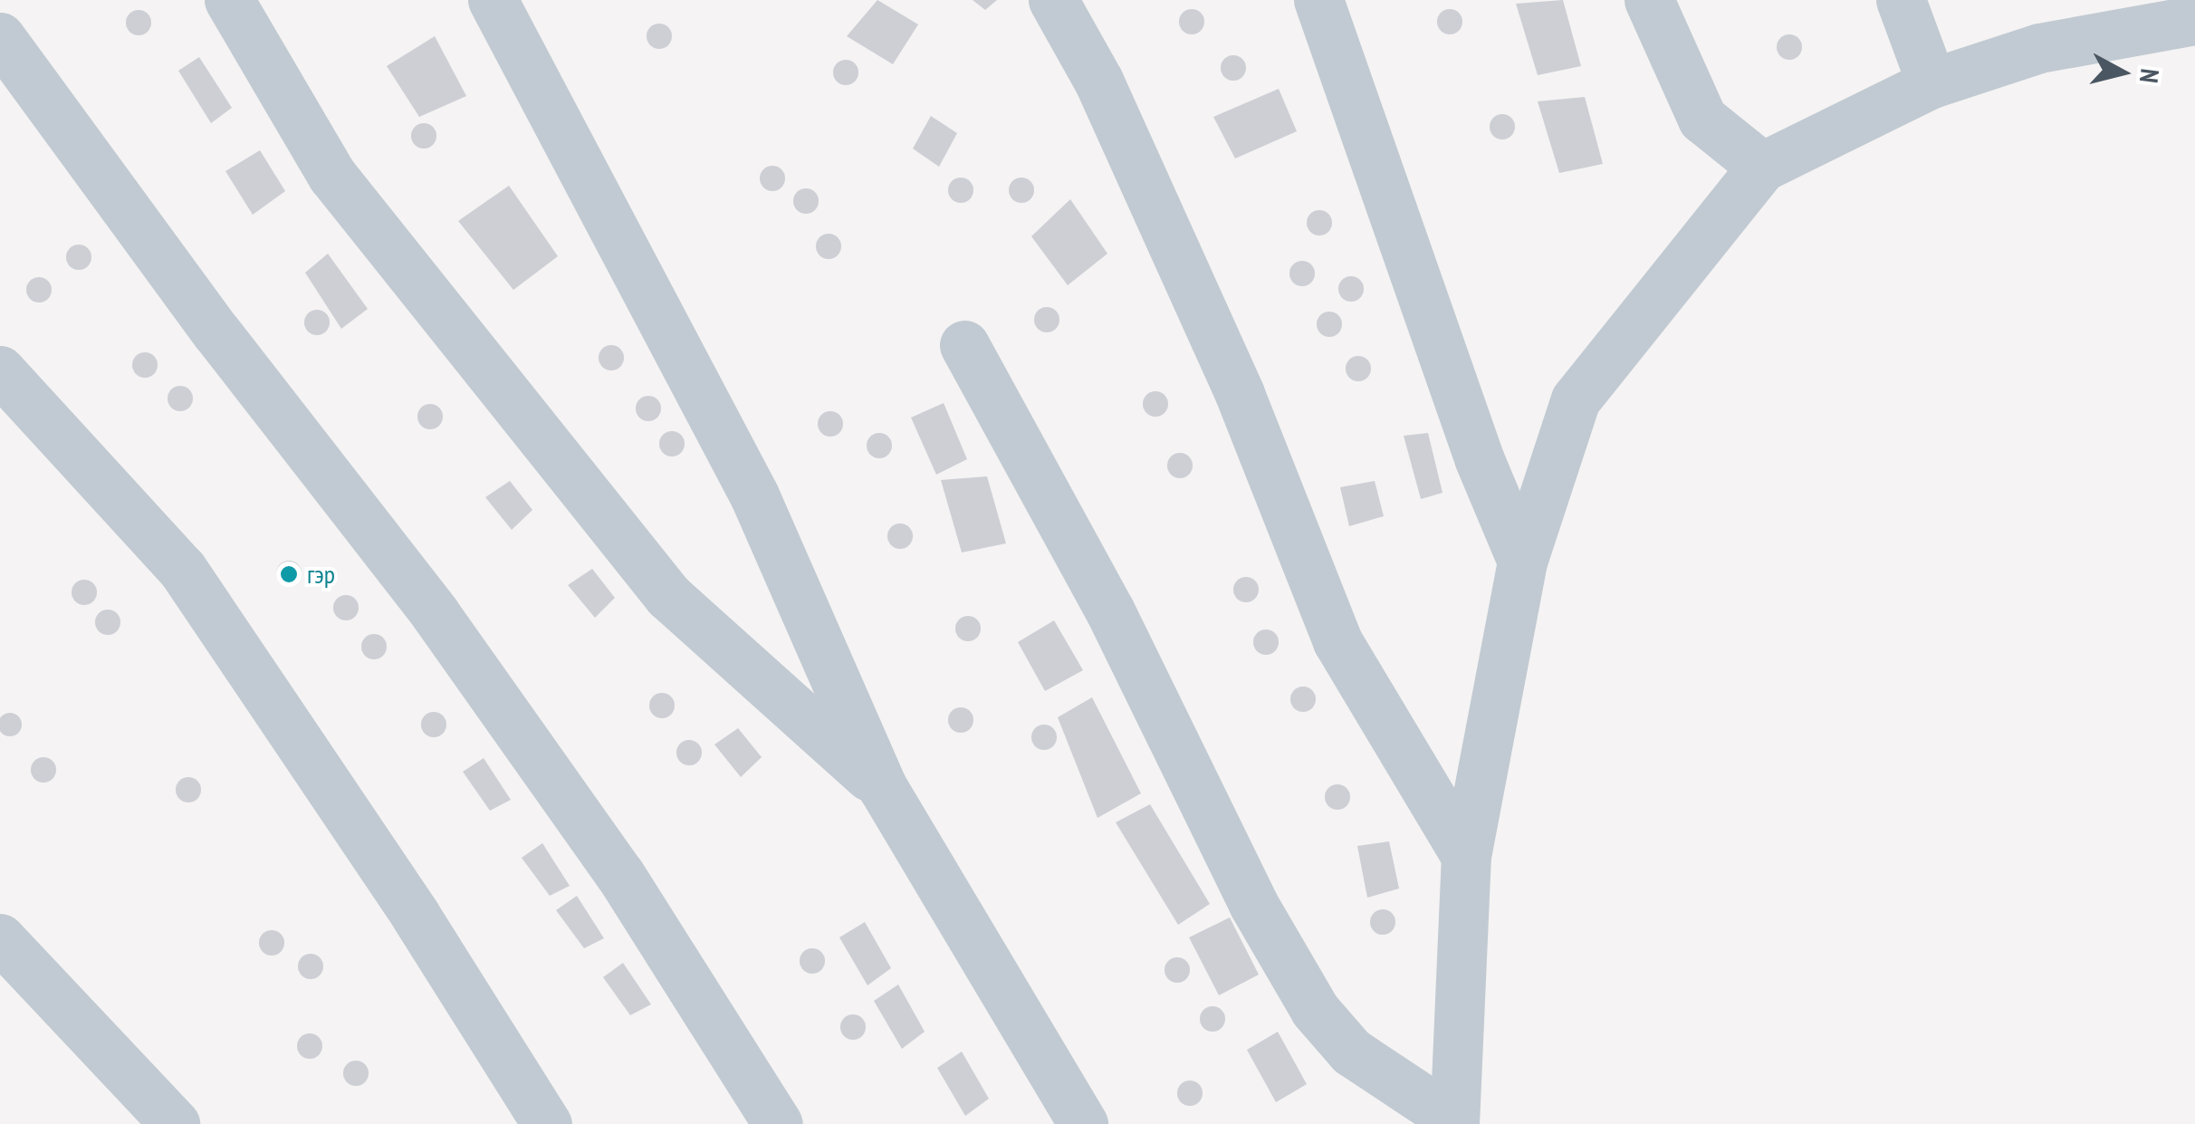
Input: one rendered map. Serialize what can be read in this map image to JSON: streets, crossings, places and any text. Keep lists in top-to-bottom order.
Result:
{
  "places": ["гэр"],
  "north": "right"
}
